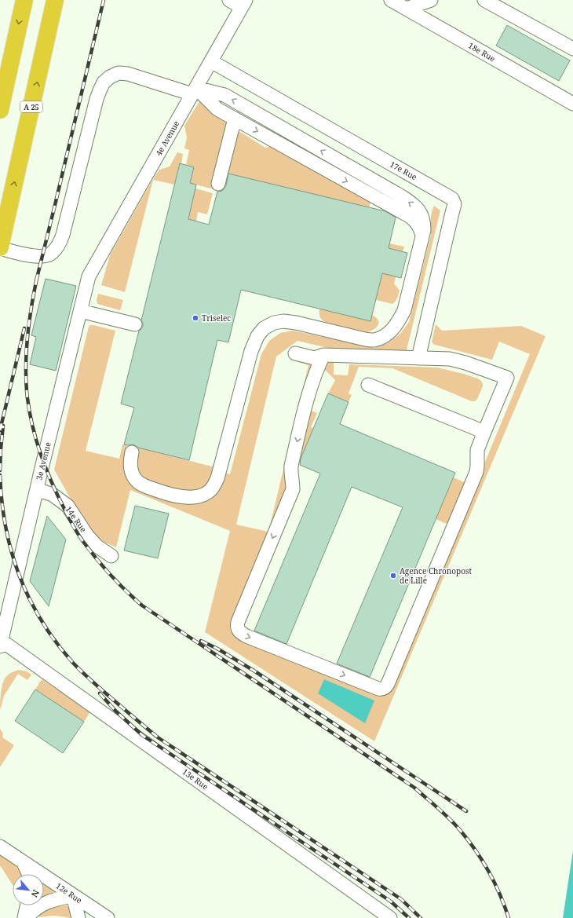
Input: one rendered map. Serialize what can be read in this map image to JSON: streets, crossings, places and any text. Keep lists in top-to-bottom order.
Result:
{
  "streets": {
    "highway": ["A 25"],
    "lane": [
      "18e Rue",
      "4e Avenue",
      "17e Rue",
      "3e Avenue",
      "14e Rue",
      "13e Rue",
      "12e Rue"
    ]
  },
  "crossings": [
    ["4e Avenue", "17e Rue"],
    ["4e Avenue", "3e Avenue"],
    ["3e Avenue", "14e Rue"],
    ["3e Avenue", "13e Rue"]
  ],
  "places": ["Triselec", "Agence Chronopost de Lille"],
  "north": "bottom right"
}
